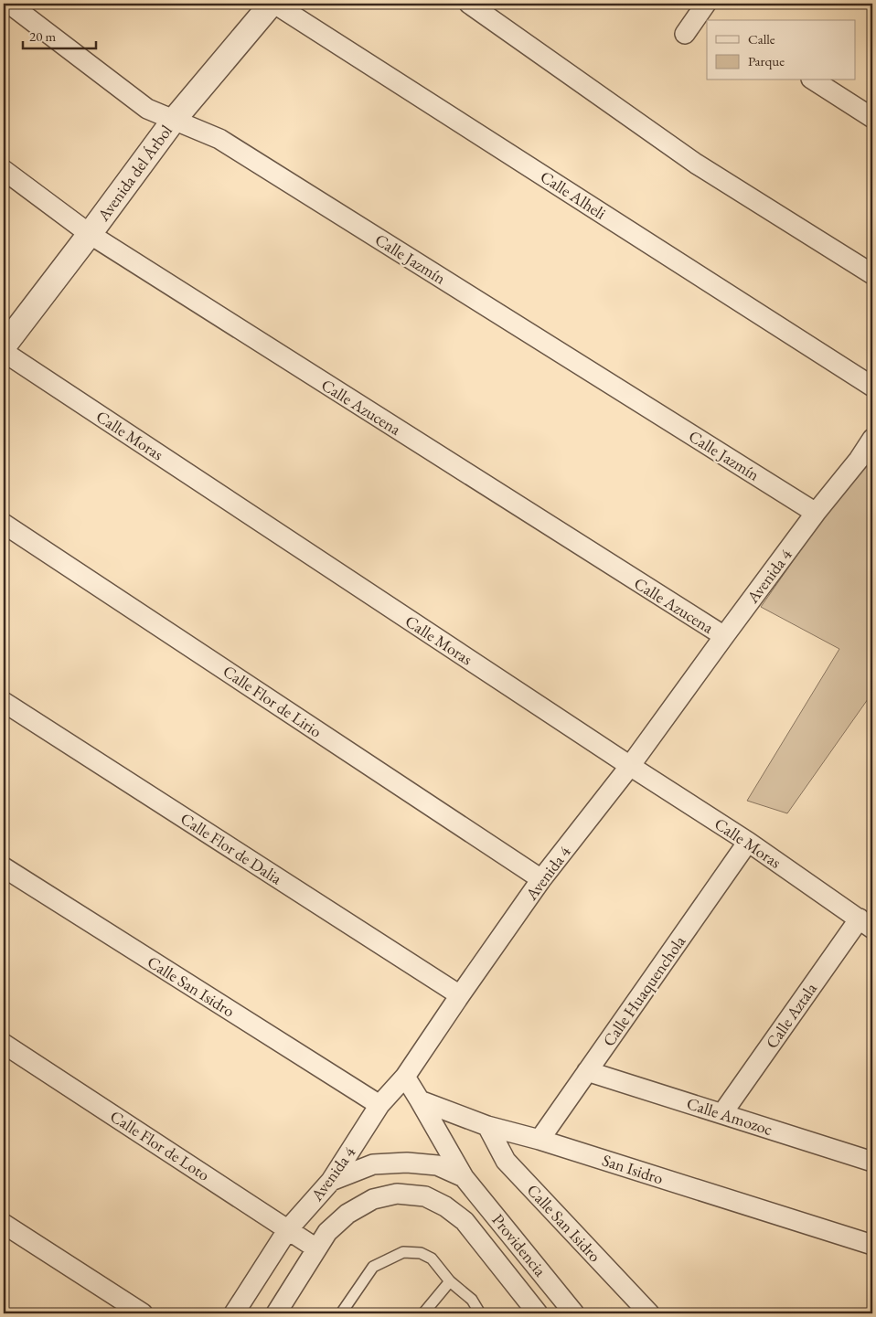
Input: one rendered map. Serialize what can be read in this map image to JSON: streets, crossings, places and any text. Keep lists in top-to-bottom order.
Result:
{
  "streets": {
    "street": [
      "Avenida del Árbol",
      "Calle Alheli",
      "Calle Jazmín",
      "Calle Azucena",
      "Calle Moras",
      "Avenida 4",
      "Calle Flor de Lirio",
      "Calle Flor de Dalia",
      "Calle San Isidro",
      "Calle Huaquenchola",
      "Calle Aztala",
      "Calle Amozoc",
      "Calle Flor de Loto",
      "San Isidro",
      "Providencia"
    ]
  },
  "crossings": [
    ["Avenida del Árbol", "Calle Alheli"],
    ["Avenida del Árbol", "Calle Jazmín"],
    ["Avenida del Árbol", "Calle Azucena"],
    ["Calle Jazmín", "Avenida 4"],
    ["Calle Azucena", "Avenida 4"],
    ["Calle Moras", "Avenida 4"],
    ["Calle Moras", "Calle Huaquenchola"],
    ["Calle Moras", "Calle Aztala"],
    ["Avenida 4", "Calle Flor de Lirio"],
    ["Avenida 4", "Calle Flor de Dalia"],
    ["Avenida 4", "Calle San Isidro"],
    ["Avenida 4", "Calle Flor de Loto"],
    ["Avenida 4", "Providencia"],
    ["Calle San Isidro", "San Isidro"],
    ["Calle Huaquenchola", "Calle Amozoc"],
    ["Calle Huaquenchola", "San Isidro"],
    ["Calle Aztala", "Calle Amozoc"],
    ["San Isidro", "Providencia"]
  ],
  "legend": ["Calle", "Parque"],
  "scale_bar": "20 m"
}
